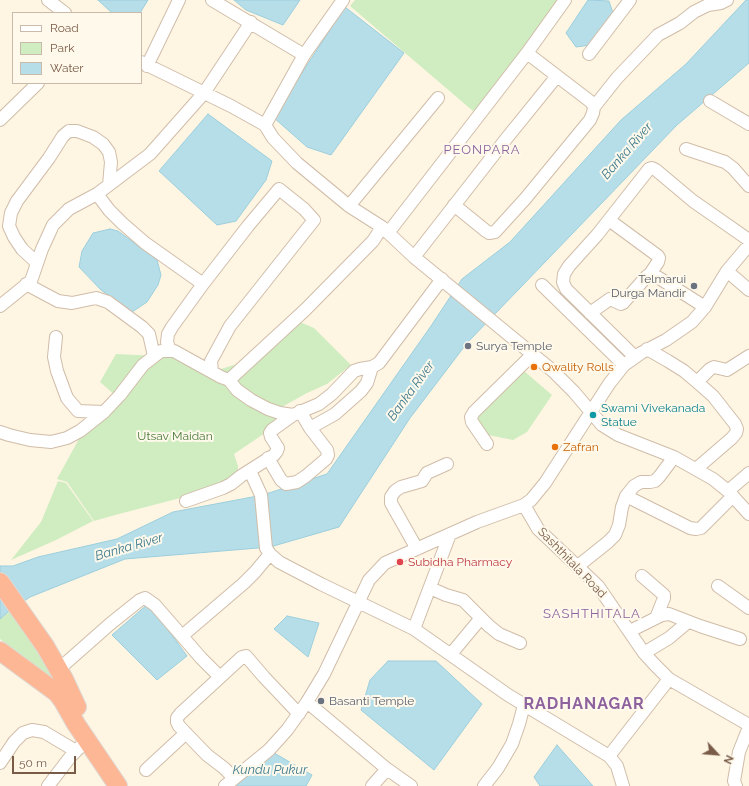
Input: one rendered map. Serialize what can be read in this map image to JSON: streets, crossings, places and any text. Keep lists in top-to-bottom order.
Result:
{
  "streets": {
    "street": ["Sashthitala Road"]
  },
  "districts": ["PEONPARA", "SASHTHITALA", "RADHANAGAR"],
  "water": ["Banka River", "Kundu Pukur"],
  "parks": ["Utsav Maidan"],
  "places": [
    "Telmarui Durga Mandir",
    "Surya Temple",
    "Qwality Rolls",
    "Swami Vivekanada Statue",
    "Zafran",
    "Subidha Pharmacy",
    "Basanti Temple"
  ],
  "legend": ["Road", "Park", "Water"],
  "scale_bar": "50 m",
  "north": "bottom right"
}
